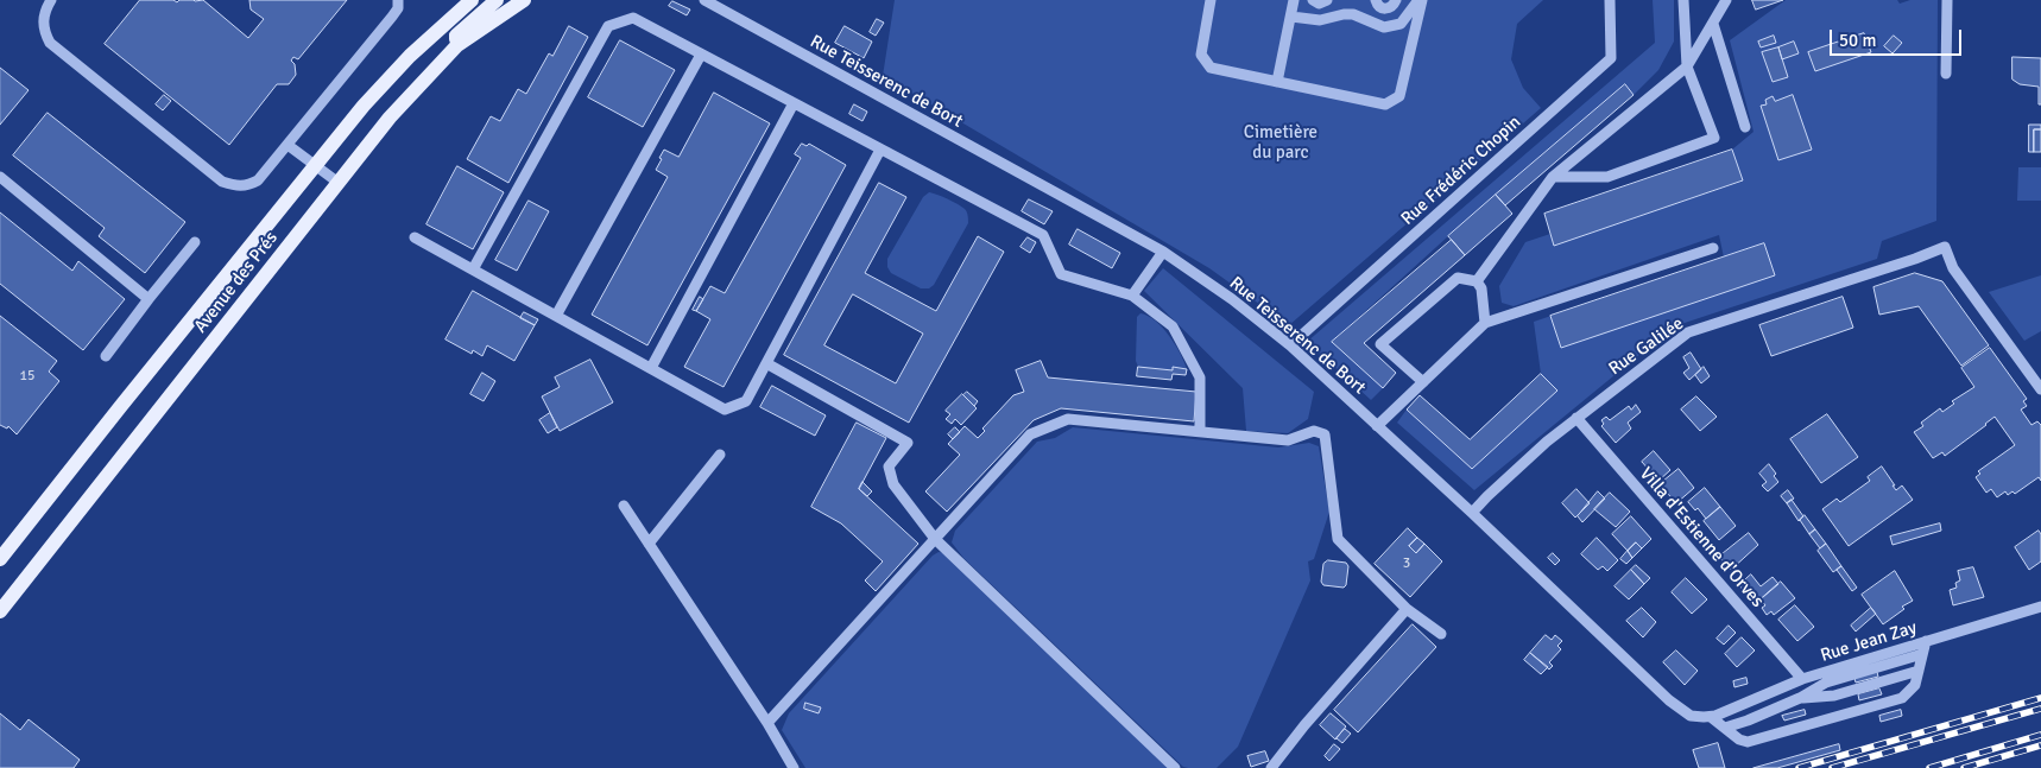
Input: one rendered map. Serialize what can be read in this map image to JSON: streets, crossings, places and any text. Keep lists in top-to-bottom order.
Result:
{
  "streets": {
    "main road": ["Avenue des Prés"],
    "street": [
      "Rue Teisserenc de Bort",
      "Rue Frédéric Chopin",
      "Rue Galilée",
      "Villa d'Estienne d'Orves",
      "Rue Jean Zay"
    ]
  },
  "crossings": [
    ["Rue Teisserenc de Bort", "Rue Frédéric Chopin"],
    ["Rue Teisserenc de Bort", "Rue Galilée"],
    ["Rue Teisserenc de Bort", "Rue Jean Zay"],
    ["Rue Galilée", "Villa d'Estienne d'Orves"],
    ["Villa d'Estienne d'Orves", "Rue Jean Zay"]
  ],
  "parks": ["Cimetière du parc"],
  "house_numbers": ["15", "3"],
  "scale_bar": "50 m"
}
